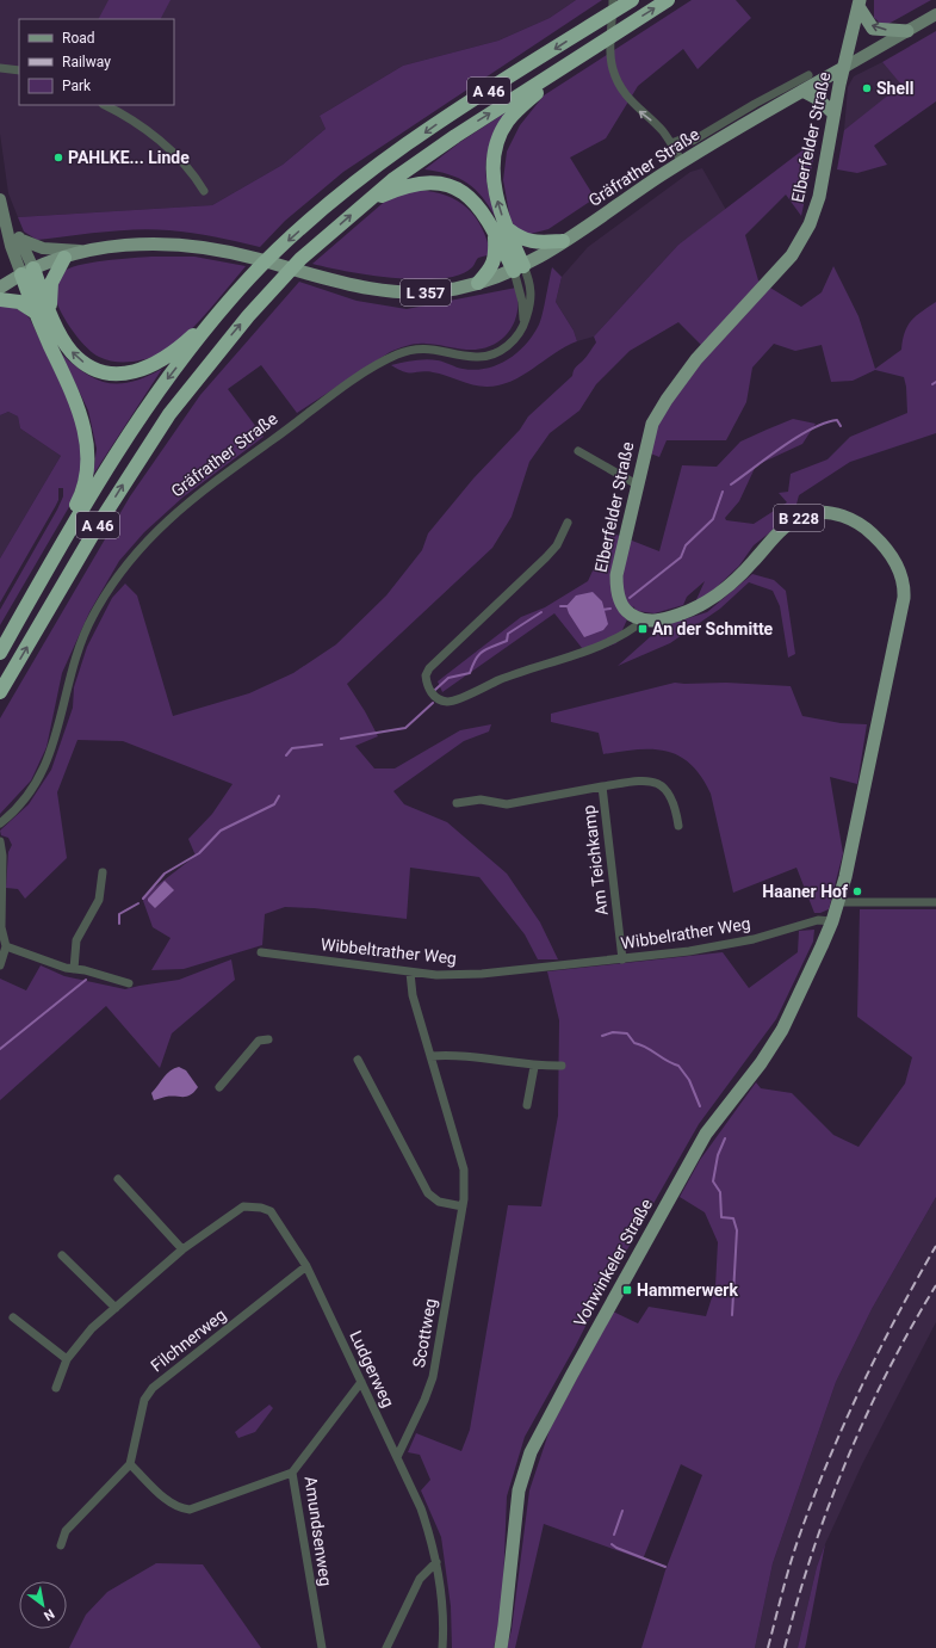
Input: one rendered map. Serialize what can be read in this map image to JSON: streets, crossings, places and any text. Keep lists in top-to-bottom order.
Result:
{
  "streets": {
    "highway": ["A 46"],
    "main road": [
      "Elberfelder Straße",
      "Gräfrather Straße",
      "L 357",
      "B 228",
      "Vohwinkeler Straße"
    ],
    "street": [
      "Am Teichkamp",
      "Wibbelrather Weg",
      "Wibbeltrather Weg",
      "Scottweg",
      "Filchnerweg",
      "Ludgerweg",
      "Amundsenweg"
    ]
  },
  "crossings": [
    ["Elberfelder Straße", "Gräfrather Straße"],
    ["Elberfelder Straße", "L 357"],
    ["Elberfelder Straße", "B 228"],
    ["Gräfrather Straße", "L 357"],
    ["B 228", "Wibbelrather Weg"],
    ["B 228", "Vohwinkeler Straße"],
    ["Am Teichkamp", "Wibbelrather Weg"],
    ["Wibbelrather Weg", "Wibbeltrather Weg"],
    ["Wibbelrather Weg", "Vohwinkeler Straße"],
    ["Wibbeltrather Weg", "Scottweg"],
    ["Scottweg", "Ludgerweg"],
    ["Filchnerweg", "Ludgerweg"],
    ["Ludgerweg", "Amundsenweg"]
  ],
  "places": {
    "other": ["Shell", "PAHLKE... Linde", "Haaner Hof"],
    "transit": ["An der Schmitte", "Hammerwerk"]
  },
  "legend": ["Road", "Railway", "Park"],
  "north": "bottom right"
}
